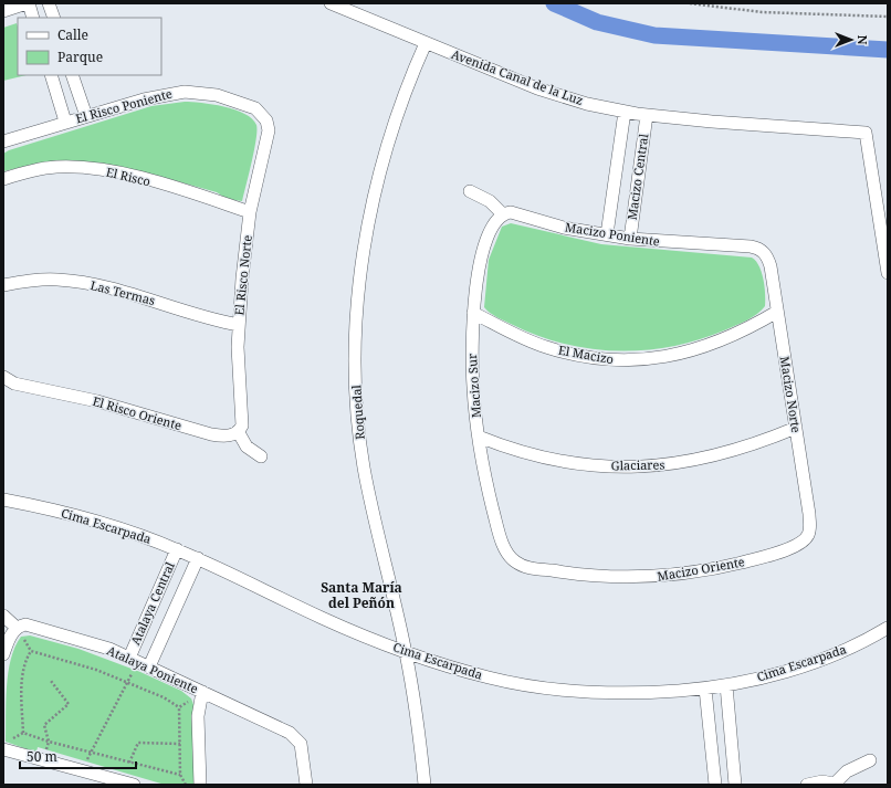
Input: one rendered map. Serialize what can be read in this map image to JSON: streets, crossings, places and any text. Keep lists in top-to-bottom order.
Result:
{
  "streets": {
    "street": [
      "Avenida Canal de la Luz",
      "El Risco Poniente",
      "El Risco",
      "Macizo Central",
      "Macizo Poniente",
      "El Risco Norte",
      "Las Termas",
      "El Macizo",
      "Macizo Sur",
      "Macizo Norte",
      "Roquedal",
      "El Risco Oriente",
      "Glaciares",
      "Cima Escarpada",
      "Macizo Oriente",
      "Atalaya Central",
      "Atalaya Poniente"
    ]
  },
  "crossings": [
    ["Avenida Canal de la Luz", "Macizo Central"],
    ["Avenida Canal de la Luz", "Roquedal"],
    ["El Risco Poniente", "El Risco Norte"],
    ["El Risco", "El Risco Norte"],
    ["Macizo Central", "Macizo Poniente"],
    ["Macizo Poniente", "Macizo Sur"],
    ["Macizo Poniente", "Macizo Norte"],
    ["El Risco Norte", "Las Termas"],
    ["El Risco Norte", "El Risco Oriente"],
    ["El Macizo", "Macizo Sur"],
    ["El Macizo", "Macizo Norte"],
    ["Macizo Sur", "Glaciares"],
    ["Macizo Sur", "Macizo Oriente"],
    ["Macizo Norte", "Glaciares"],
    ["Macizo Norte", "Macizo Oriente"],
    ["Roquedal", "Cima Escarpada"],
    ["Cima Escarpada", "Atalaya Central"],
    ["Atalaya Central", "Atalaya Poniente"]
  ],
  "districts": ["Santa María del Peñón"],
  "legend": ["Calle", "Parque"],
  "scale_bar": "50 m",
  "north": "right"
}
